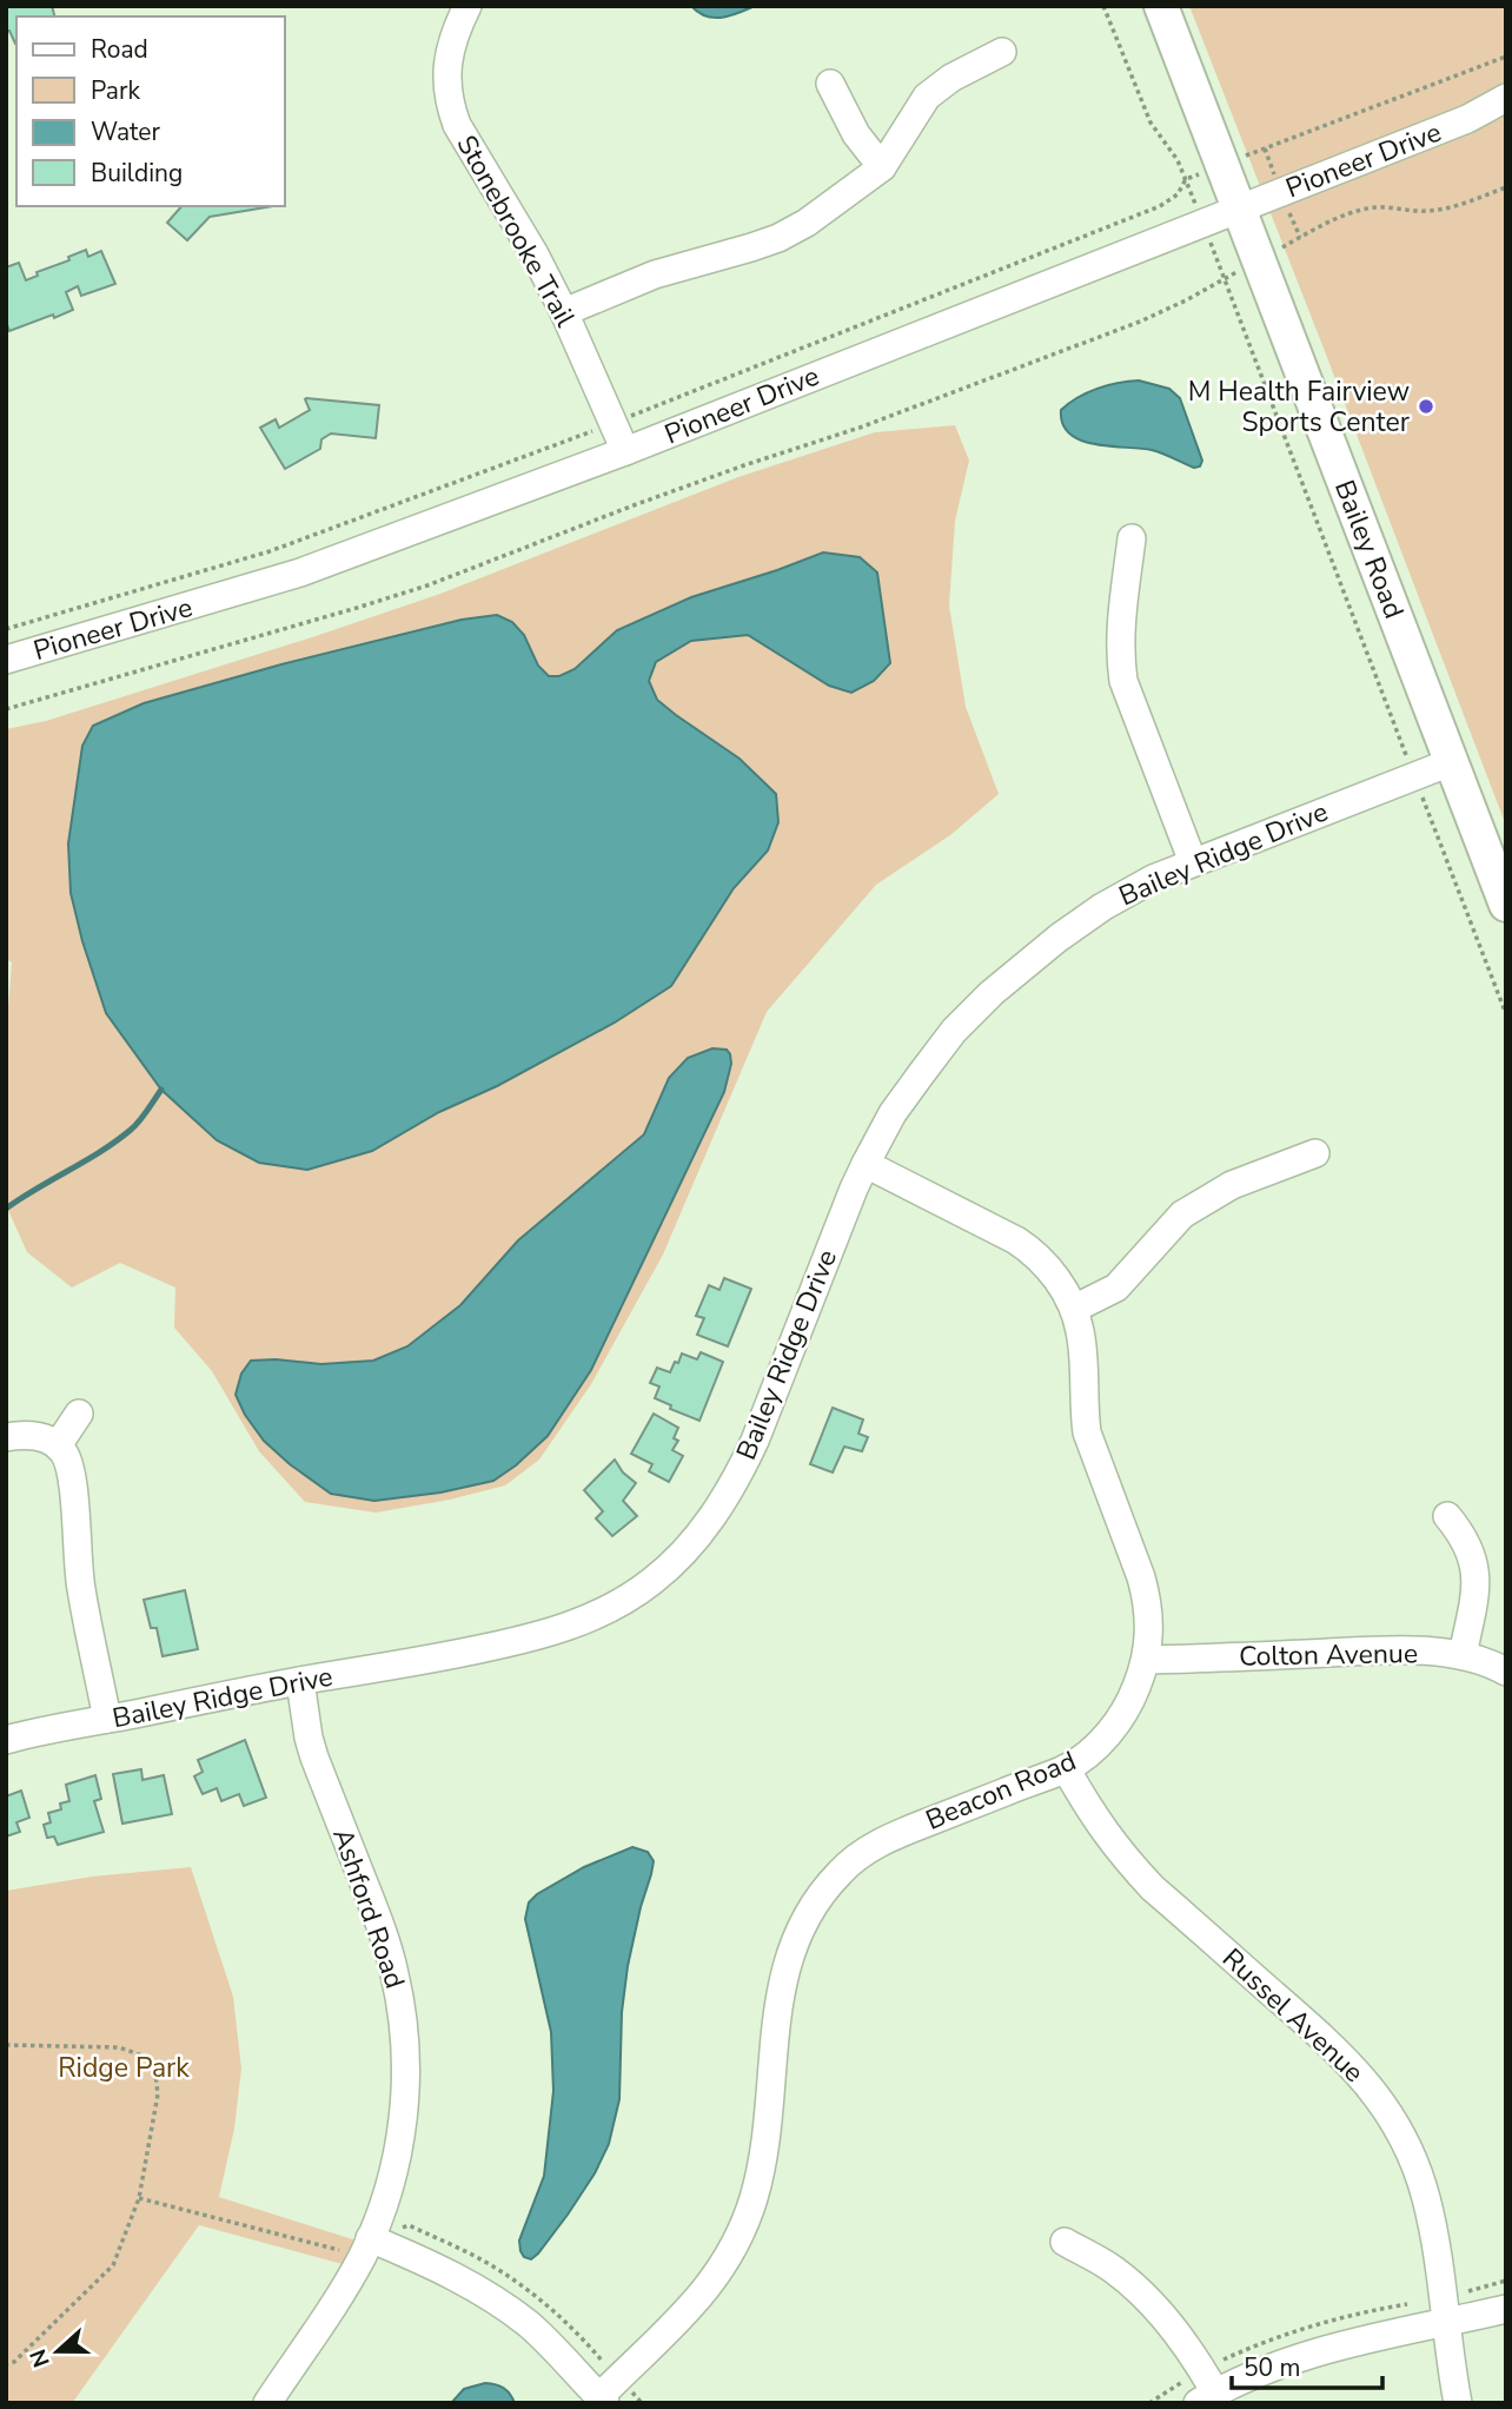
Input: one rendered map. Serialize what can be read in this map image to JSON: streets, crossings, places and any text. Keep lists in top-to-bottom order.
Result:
{
  "streets": {
    "main road": ["Bailey Road"],
    "street": [
      "Pioneer Drive",
      "Stonebrooke Trail",
      "Bailey Ridge Drive",
      "Colton Avenue",
      "Beacon Road",
      "Ashford Road",
      "Russel Avenue"
    ]
  },
  "crossings": [
    ["Pioneer Drive", "Stonebrooke Trail"],
    ["Pioneer Drive", "Bailey Road"],
    ["Bailey Road", "Bailey Ridge Drive"],
    ["Bailey Ridge Drive", "Beacon Road"],
    ["Bailey Ridge Drive", "Ashford Road"],
    ["Colton Avenue", "Beacon Road"],
    ["Beacon Road", "Russel Avenue"]
  ],
  "parks": ["Ridge Park"],
  "places": ["M Health Fairview Sports Center"],
  "legend": [
    "Road",
    "Park",
    "Water",
    "Building"
  ],
  "scale_bar": "50 m",
  "north": "left"
}
